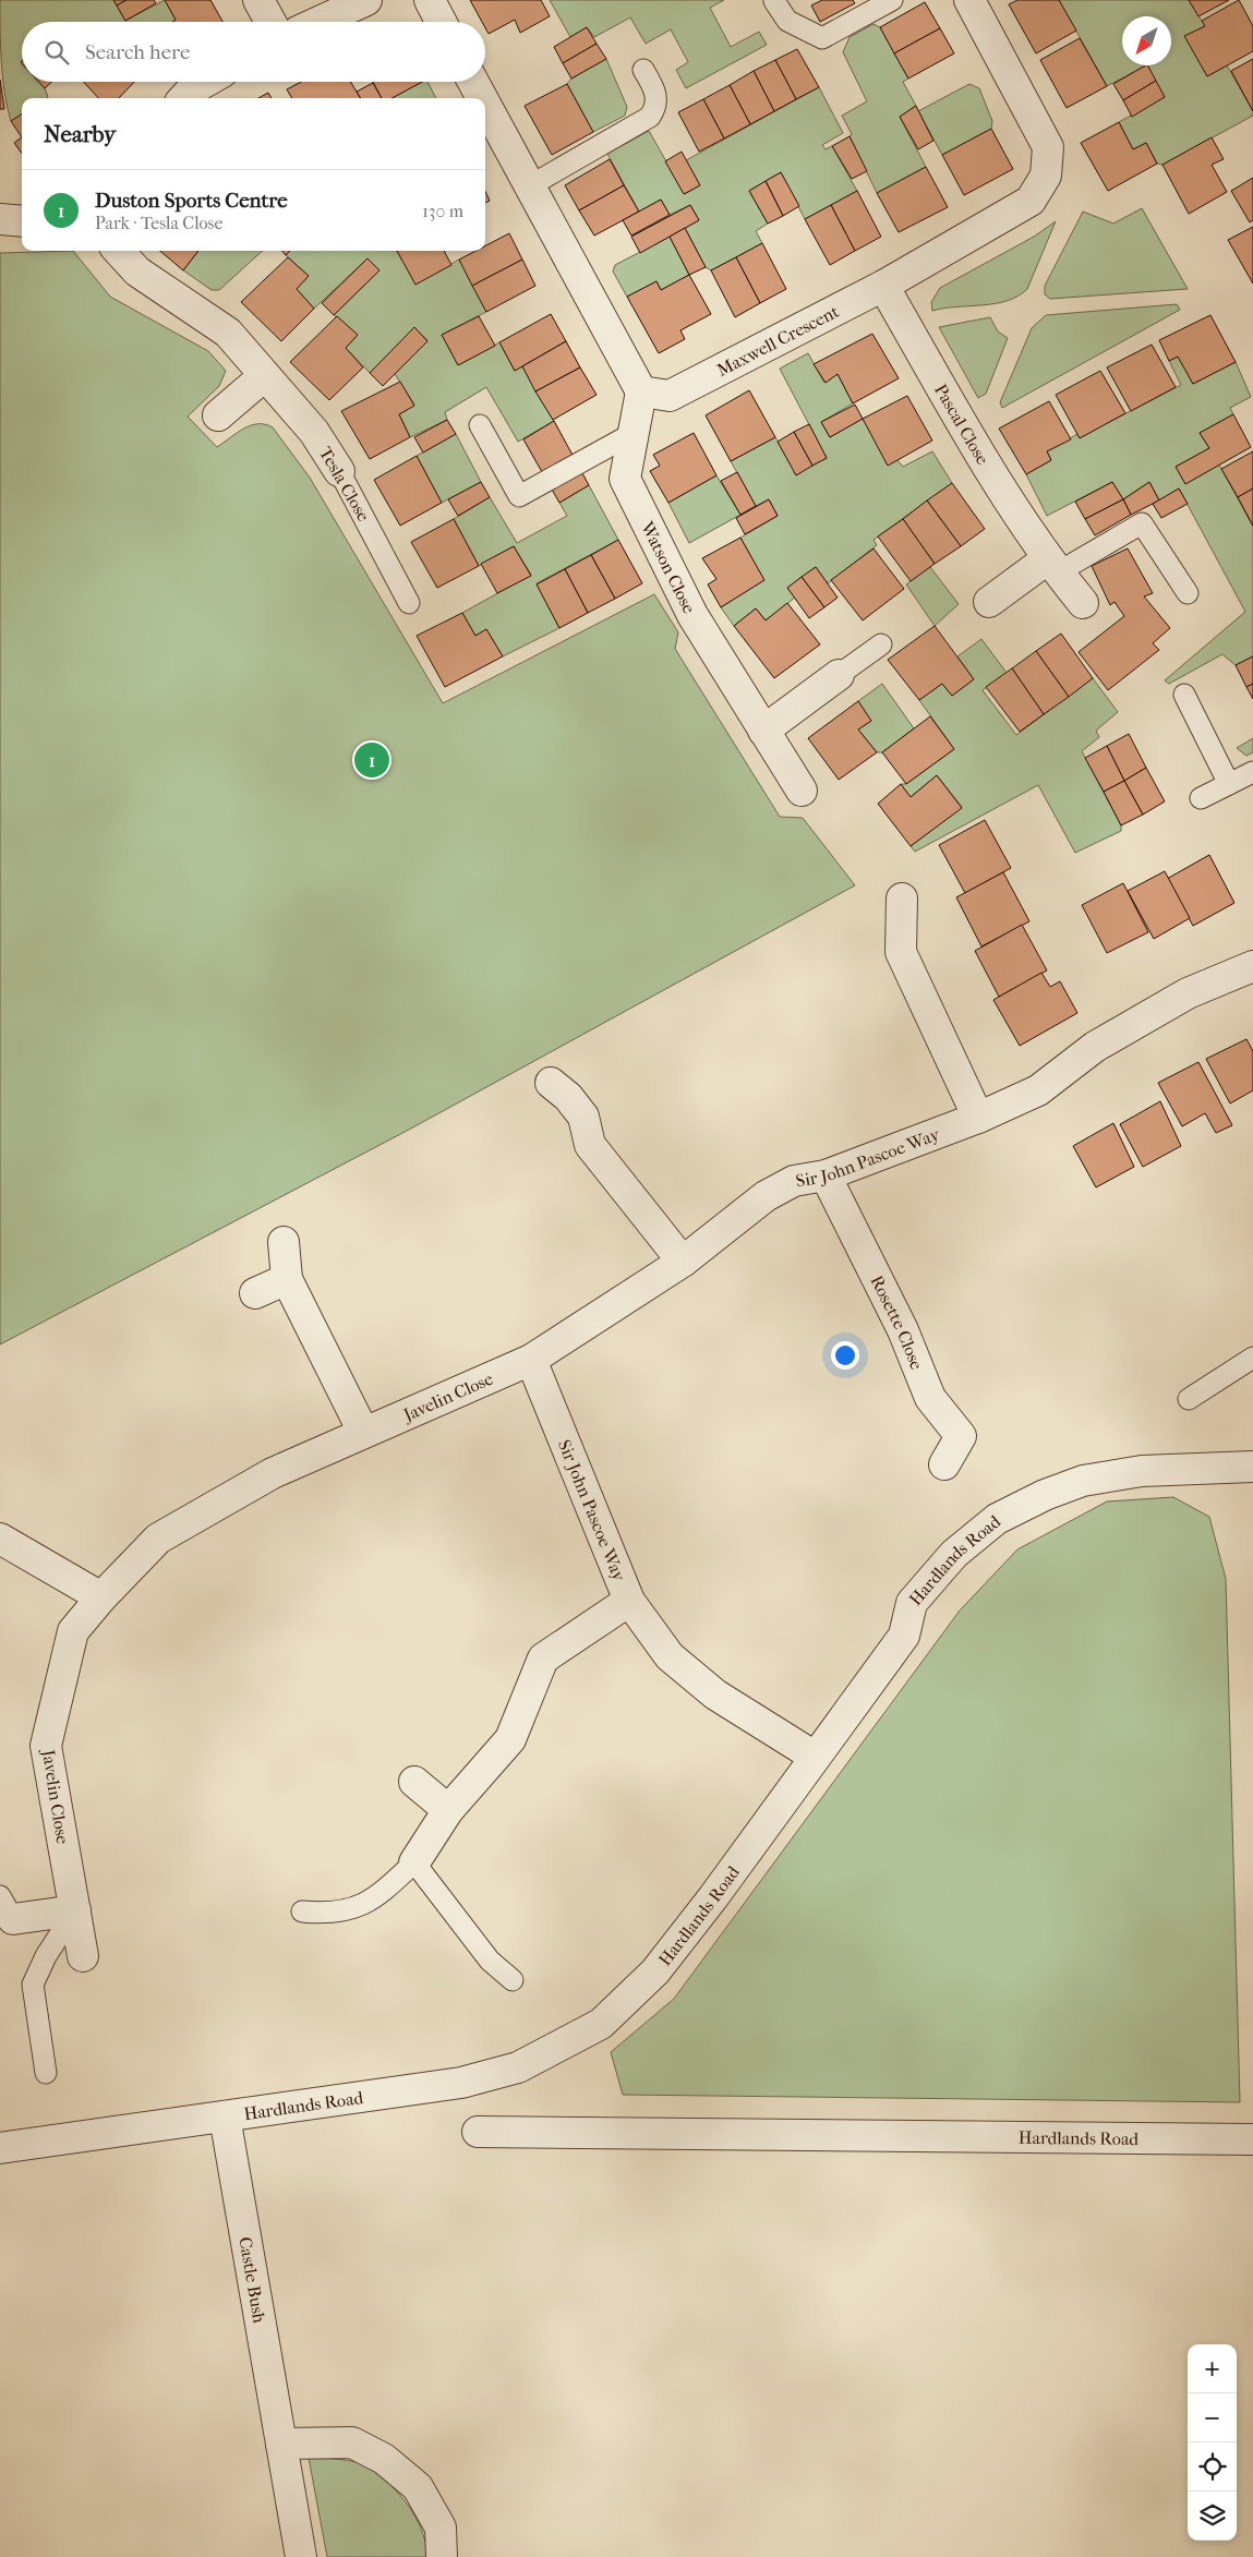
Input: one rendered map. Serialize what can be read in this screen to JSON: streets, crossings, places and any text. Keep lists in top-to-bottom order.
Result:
{
  "streets": {
    "street": [
      "Maxwell Crescent",
      "Pascal Close",
      "Tesla Close",
      "Watson Close",
      "Sir John Pascoe Way",
      "Rosette Close",
      "Javelin Close",
      "Hardlands Road",
      "Castle Bush"
    ]
  },
  "crossings": [
    ["Maxwell Crescent", "Pascal Close"],
    ["Maxwell Crescent", "Watson Close"],
    ["Sir John Pascoe Way", "Rosette Close"],
    ["Sir John Pascoe Way", "Javelin Close"],
    ["Sir John Pascoe Way", "Hardlands Road"],
    ["Hardlands Road", "Castle Bush"]
  ],
  "north": "bottom left",
  "page": {
    "search": "Search here",
    "heading": "Nearby",
    "list": [
      {
        "mark": "1",
        "name": "Duston Sports Centre",
        "note": "Park · Tesla Close",
        "value": "130 m"
      }
    ],
    "pins": "1",
    "map_buttons": ["+", "−"]
  }
}
